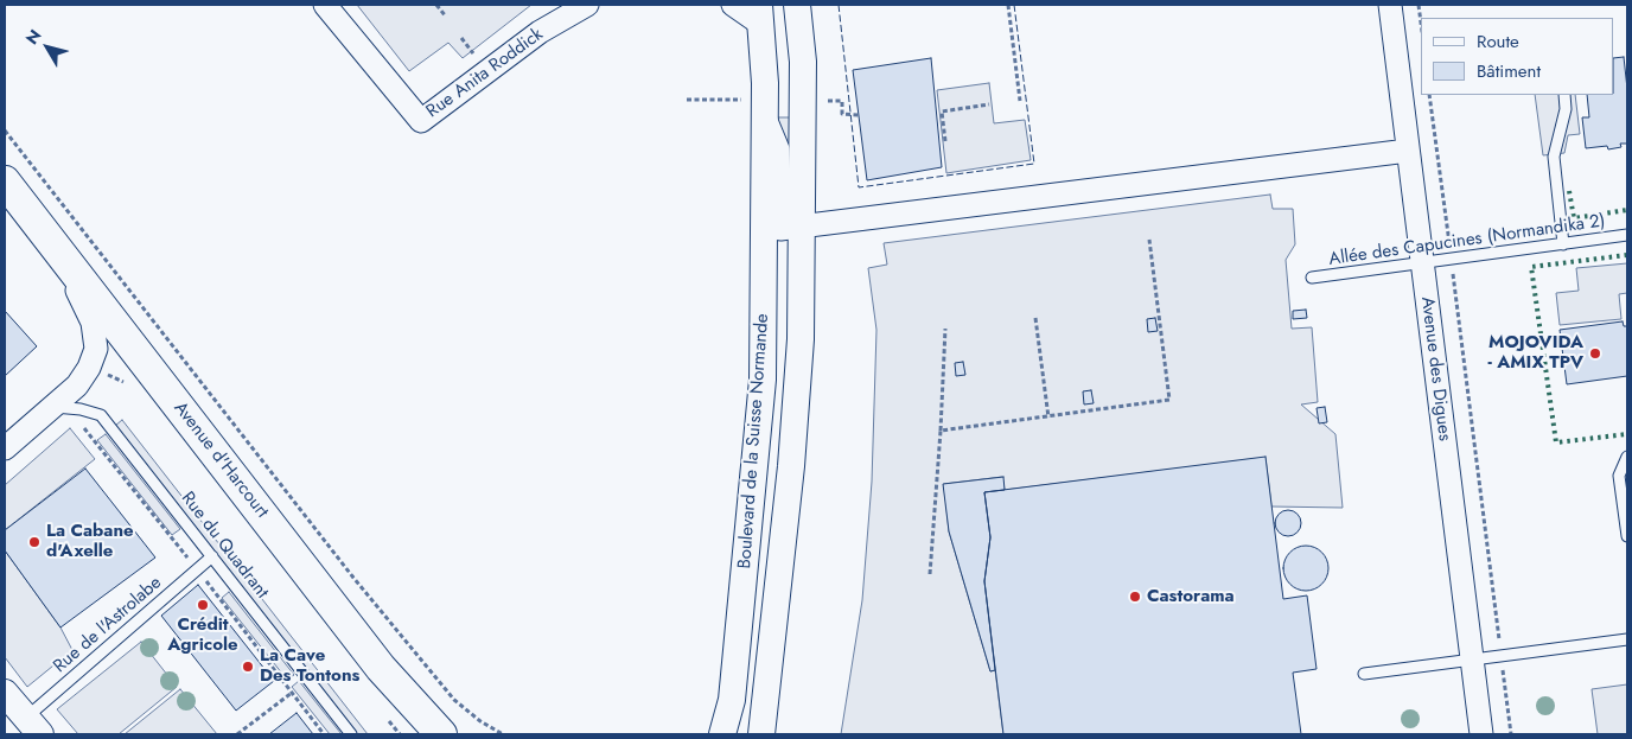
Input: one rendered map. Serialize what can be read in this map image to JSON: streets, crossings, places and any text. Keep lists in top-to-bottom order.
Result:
{
  "streets": {
    "main road": ["Avenue d'Harcourt"],
    "street": ["Rue Anita Roddick", "Avenue des Digues", "Boulevard de la Suisse Normande"],
    "lane": ["Allée des Capucines (Normandika 2)", "Rue du Quadrant", "Rue de l'Astrolabe"]
  },
  "crossings": [
    ["Allée des Capucines (Normandika 2)", "Avenue des Digues"],
    ["Rue du Quadrant", "Rue de l'Astrolabe"]
  ],
  "places": [
    "MOJOVIDA - AMIX TPV",
    "La Cabane d'Axelle",
    "Castorama",
    "Crédit Agricole",
    "La Cave Des Tontons"
  ],
  "legend": ["Route", "Bâtiment"],
  "north": "top left"
}
